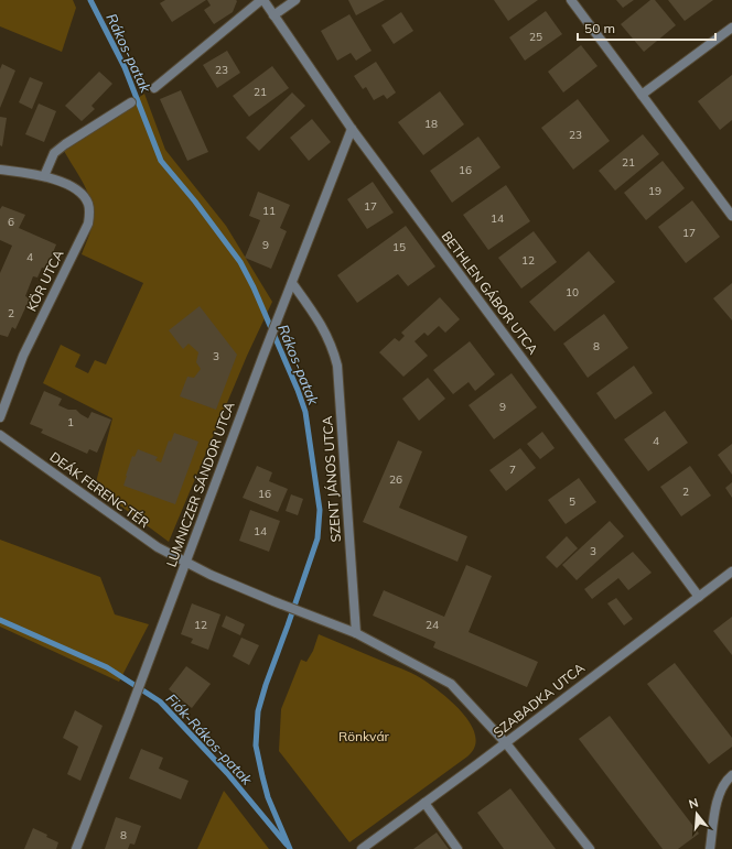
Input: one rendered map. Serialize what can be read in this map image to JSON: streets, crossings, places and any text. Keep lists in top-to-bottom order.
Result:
{
  "streets": {
    "street": [
      "KÖR UTCA",
      "BETHLEN GÁBOR UTCA",
      "SZENT JÁNOS UTCA",
      "LUMNICZER SÁNDOR UTCA",
      "DEÁK FERENC TÉR",
      "SZABADKA UTCA"
    ]
  },
  "crossings": [
    ["BETHLEN GÁBOR UTCA", "LUMNICZER SÁNDOR UTCA"],
    ["BETHLEN GÁBOR UTCA", "SZABADKA UTCA"],
    ["SZENT JÁNOS UTCA", "LUMNICZER SÁNDOR UTCA"],
    ["LUMNICZER SÁNDOR UTCA", "DEÁK FERENC TÉR"]
  ],
  "water": ["Rákos-patak", "Fiók-Rákos-patak"],
  "parks": ["Rönkvár"],
  "house_numbers": [
    "25",
    "23",
    "21",
    "18",
    "23",
    "21",
    "16",
    "19",
    "17",
    "11",
    "14",
    "6",
    "17",
    "9",
    "15",
    "4",
    "12",
    "10",
    "2",
    "8",
    "3",
    "9",
    "1",
    "4",
    "7",
    "26",
    "2",
    "16",
    "5",
    "14",
    "3",
    "12",
    "24",
    "8"
  ],
  "scale_bar": "50 m",
  "north": "top"
}
